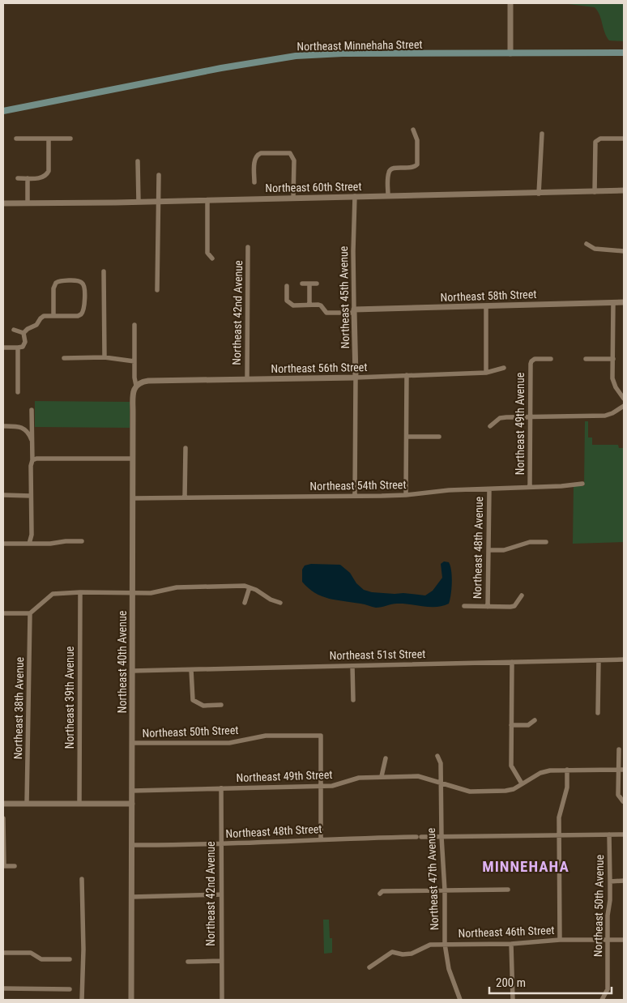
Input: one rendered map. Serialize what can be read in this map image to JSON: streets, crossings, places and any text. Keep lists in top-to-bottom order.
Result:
{
  "streets": {
    "main road": ["Northeast Minnehaha Street"],
    "street": [
      "Northeast 60th Street",
      "Northeast 58th Street",
      "Northeast 45th Avenue",
      "Northeast 42nd Avenue",
      "Northeast 56th Street",
      "Northeast 49th Avenue",
      "Northeast 54th Street",
      "Northeast 48th Avenue",
      "Northeast 51st Street",
      "Northeast 40th Avenue",
      "Northeast 39th Avenue",
      "Northeast 38th Avenue",
      "Northeast 50th Street",
      "Northeast 49th Street",
      "Northeast 48th Street",
      "Northeast 47th Avenue",
      "Northeast 50th Avenue",
      "Northeast 46th Street"
    ]
  },
  "crossings": [
    ["Northeast 60th Street", "Northeast 45th Avenue"],
    ["Northeast 58th Street", "Northeast 45th Avenue"],
    ["Northeast 45th Avenue", "Northeast 56th Street"],
    ["Northeast 45th Avenue", "Northeast 54th Street"],
    ["Northeast 42nd Avenue", "Northeast 56th Street"],
    ["Northeast 42nd Avenue", "Northeast 49th Street"],
    ["Northeast 42nd Avenue", "Northeast 48th Street"],
    ["Northeast 56th Street", "Northeast 40th Avenue"],
    ["Northeast 49th Avenue", "Northeast 54th Street"],
    ["Northeast 54th Street", "Northeast 48th Avenue"],
    ["Northeast 54th Street", "Northeast 40th Avenue"],
    ["Northeast 51st Street", "Northeast 40th Avenue"],
    ["Northeast 40th Avenue", "Northeast 50th Street"],
    ["Northeast 40th Avenue", "Northeast 49th Street"],
    ["Northeast 40th Avenue", "Northeast 48th Street"],
    ["Northeast 50th Street", "Northeast 49th Street"],
    ["Northeast 49th Street", "Northeast 47th Avenue"],
    ["Northeast 48th Street", "Northeast 47th Avenue"],
    ["Northeast 48th Street", "Northeast 50th Avenue"],
    ["Northeast 47th Avenue", "Northeast 46th Street"],
    ["Northeast 50th Avenue", "Northeast 46th Street"]
  ],
  "districts": ["MINNEHAHA"],
  "scale_bar": "200 m"
}
